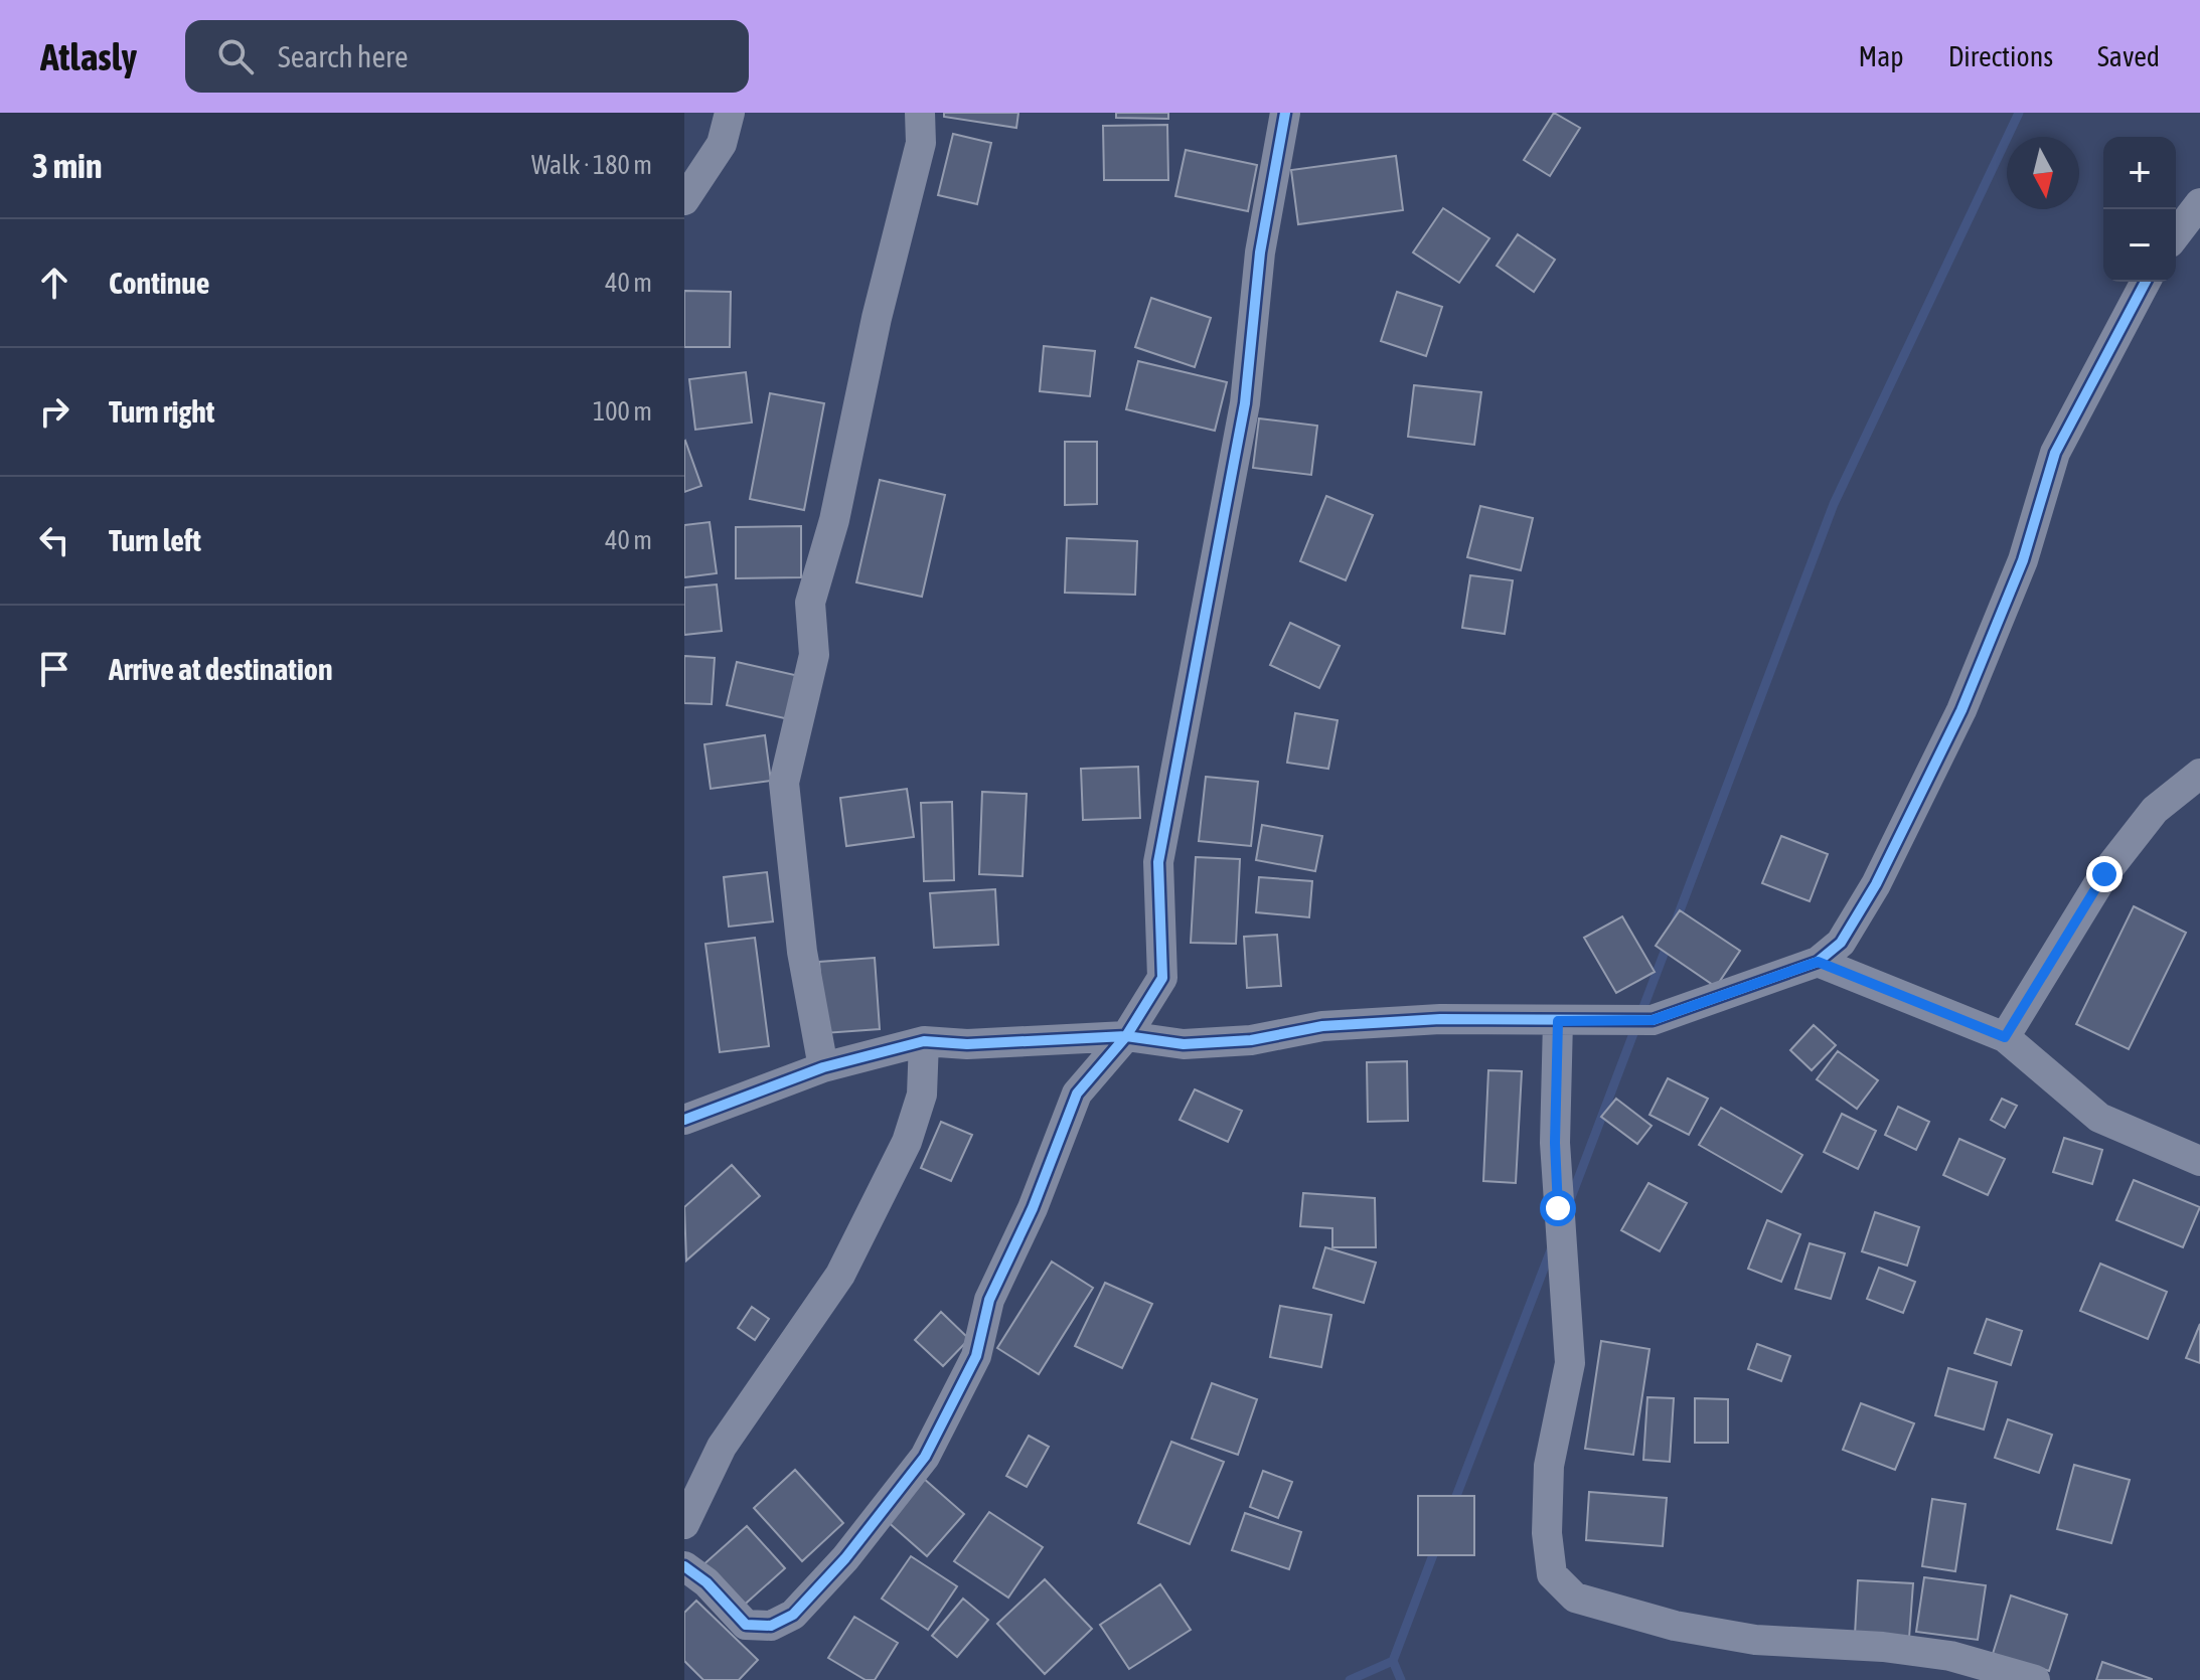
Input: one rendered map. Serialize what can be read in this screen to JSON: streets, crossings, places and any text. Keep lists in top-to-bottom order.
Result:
{
  "north": "bottom",
  "page": {
    "header": "Atlasly",
    "search": "Search here",
    "nav": ["Map", "Directions", "Saved"],
    "heading": ["3 min", "Walk · 180 m"],
    "map_buttons": ["+", "−"],
    "list": [
      ["Continue", "40 m"],
      ["Turn right", "100 m"],
      ["Turn left", "40 m"],
      "Arrive at destination"
    ]
  }
}
